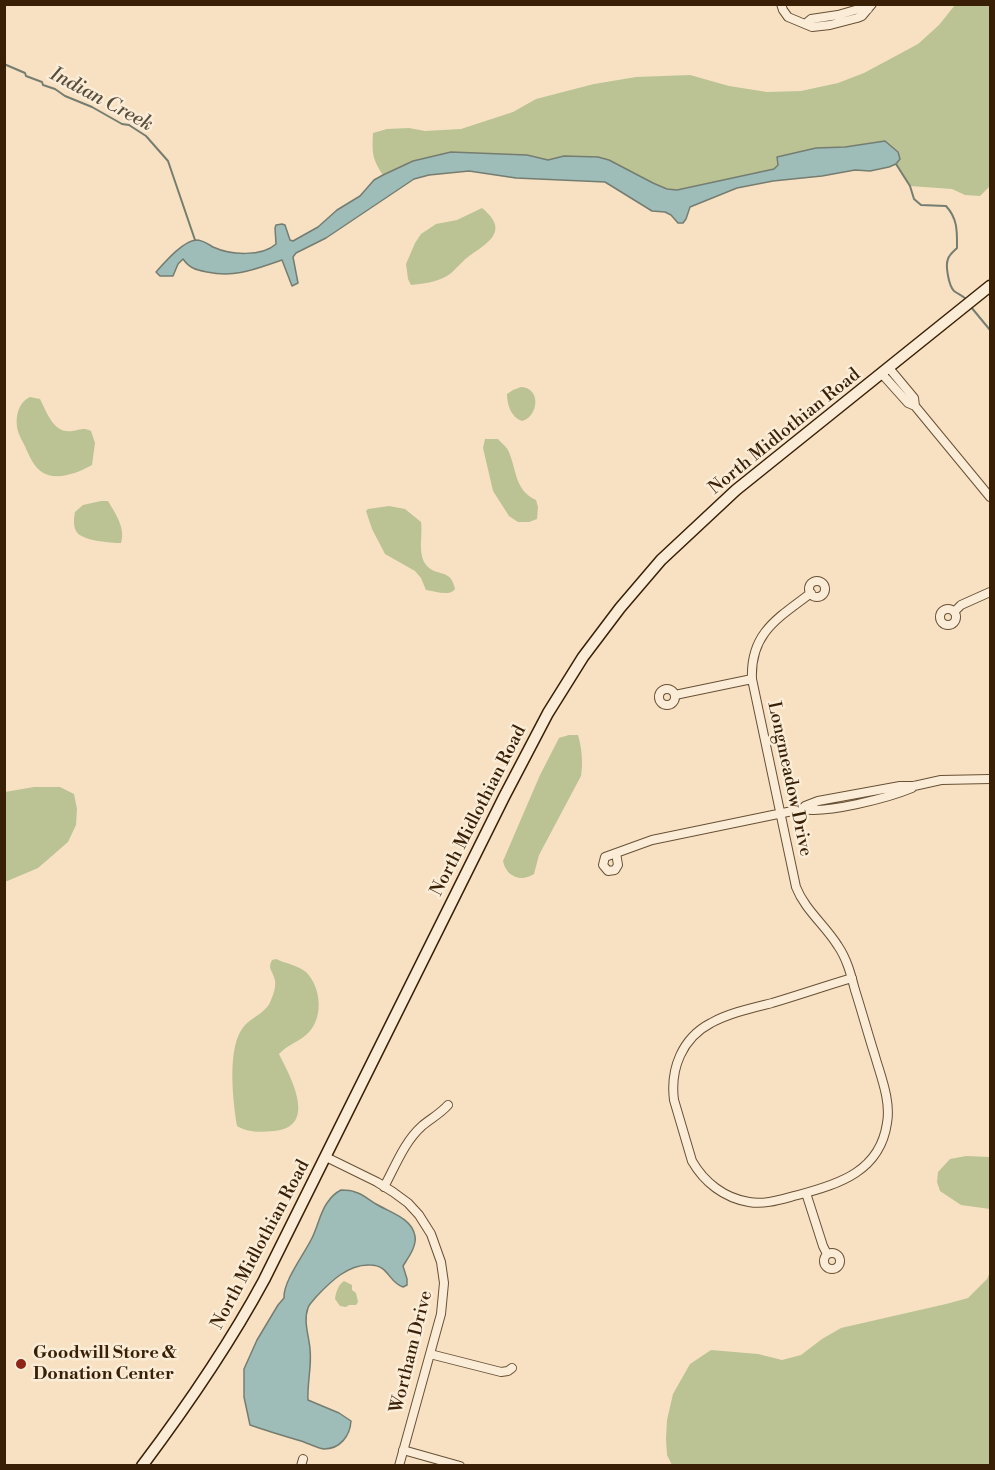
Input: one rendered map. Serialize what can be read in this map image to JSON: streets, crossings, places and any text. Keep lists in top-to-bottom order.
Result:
{
  "streets": {
    "main road": ["North Midlothian Road"],
    "street": ["Longmeadow Drive", "Wortham Drive"]
  },
  "crossings": [
    ["North Midlothian Road", "Wortham Drive"]
  ],
  "water": ["Indian Creek"],
  "places": ["Goodwill Store & Donation Center"]
}
